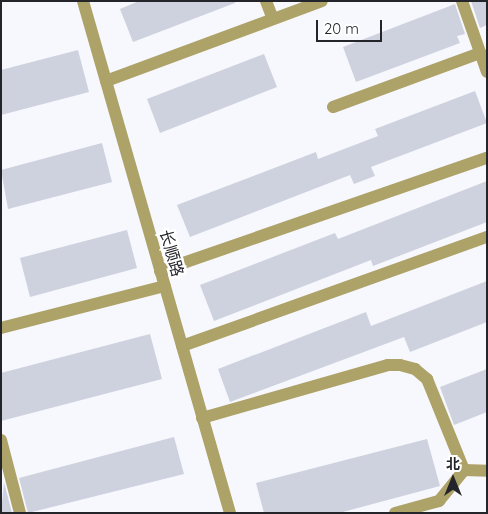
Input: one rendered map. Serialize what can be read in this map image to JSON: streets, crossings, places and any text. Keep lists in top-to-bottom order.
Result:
{
  "streets": {
    "street": ["长顺路"]
  },
  "scale_bar": "20 m",
  "north": "top"
}
